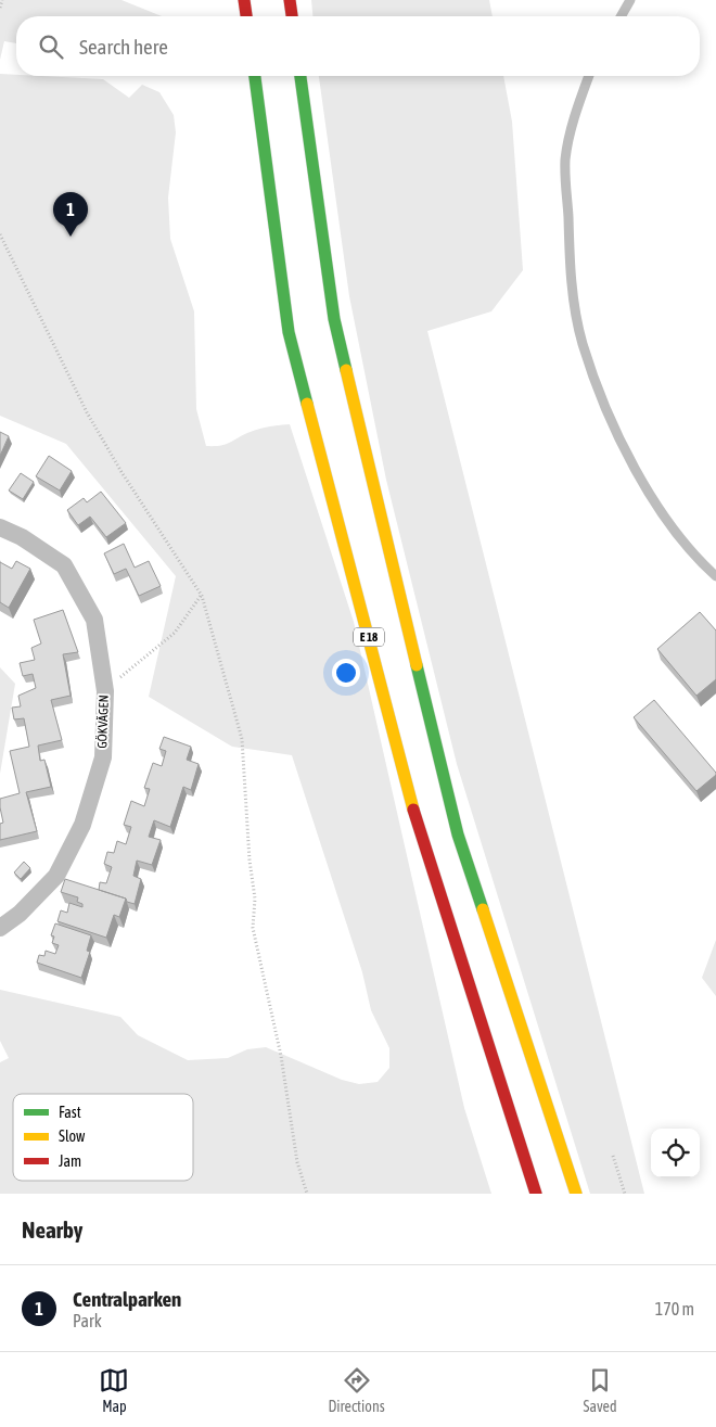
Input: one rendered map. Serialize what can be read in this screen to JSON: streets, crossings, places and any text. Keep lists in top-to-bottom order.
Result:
{
  "streets": {
    "highway": ["E 18"],
    "street": ["GÖKVÄGEN"]
  },
  "legend": ["Fast", "Slow", "Jam"],
  "page": {
    "search": "Search here",
    "pins": "1",
    "heading": "Nearby",
    "list": [
      {
        "mark": "1",
        "name": "Centralparken",
        "note": "Park",
        "value": "170 m"
      }
    ],
    "nav": ["Map", "Directions", "Saved"]
  }
}
